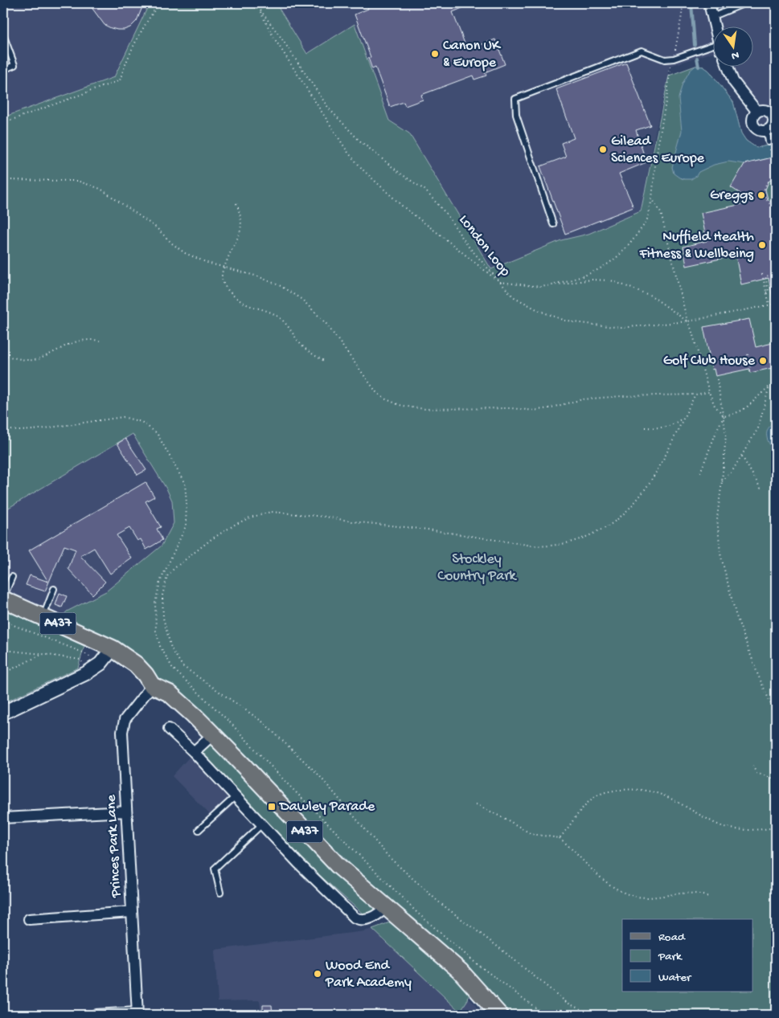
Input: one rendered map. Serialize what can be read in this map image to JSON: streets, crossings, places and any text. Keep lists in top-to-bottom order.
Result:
{
  "streets": {
    "main road": ["A437"],
    "street": ["Princes Park Lane"],
    "path": ["London Loop"]
  },
  "crossings": [
    ["A437", "Princes Park Lane"]
  ],
  "parks": ["Stockley Country Park"],
  "places": {
    "other": [
      "Canon UK & Europe",
      "Gilead Sciences Europe",
      "Greggs",
      "Nuffield Health Fitness & Wellbeing",
      "Golf Club House",
      "Wood End Park Academy"
    ],
    "transit": ["Dawley Parade"]
  },
  "legend": ["Road", "Park", "Water"],
  "north": "bottom"
}
